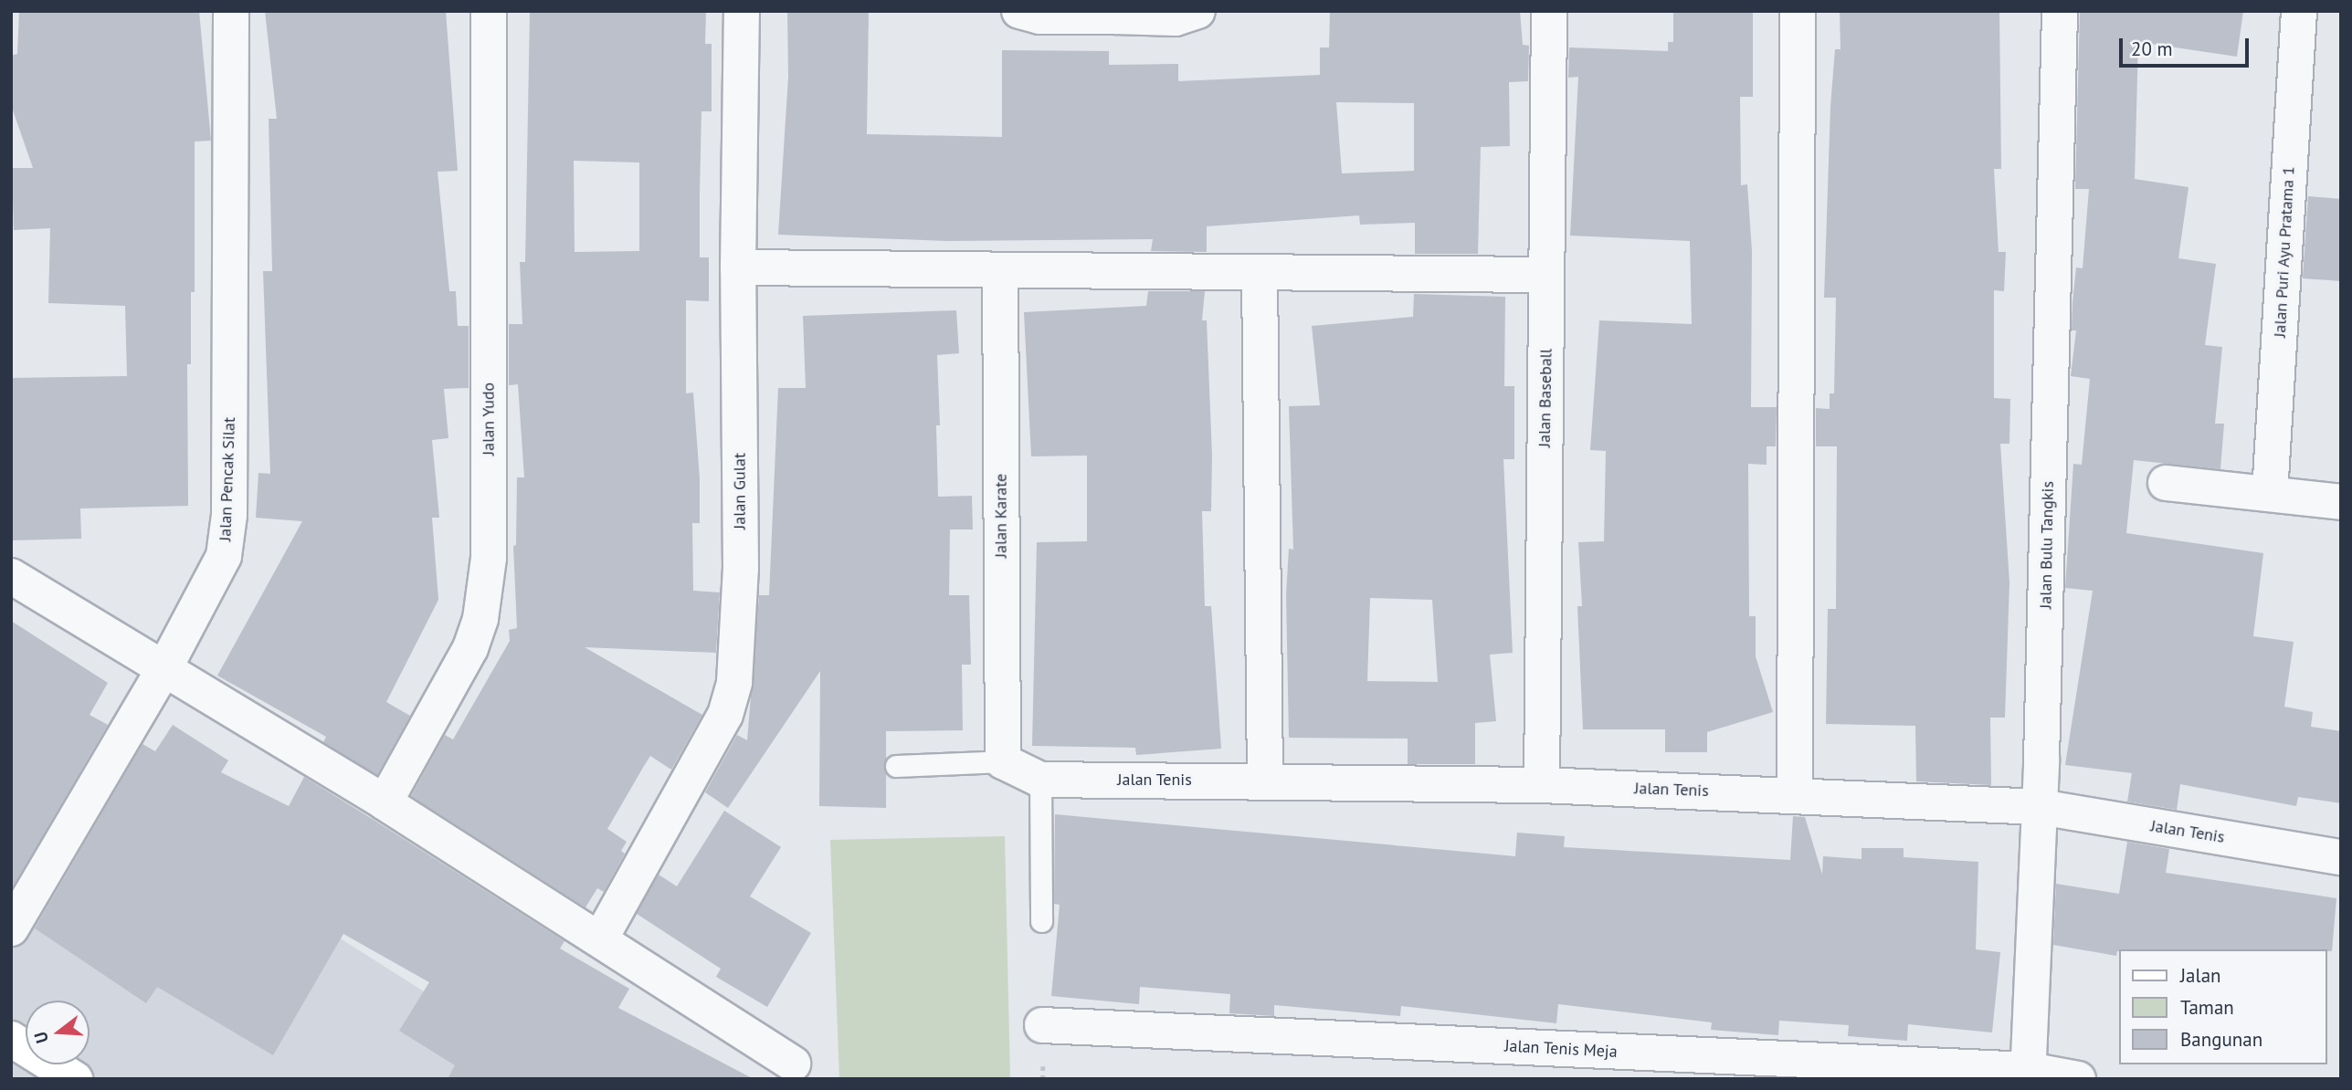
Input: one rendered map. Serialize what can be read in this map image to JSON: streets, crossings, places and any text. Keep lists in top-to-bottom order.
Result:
{
  "streets": {
    "street": [
      "Jalan Puri Ayu Pratama 1",
      "Jalan Baseball",
      "Jalan Yudo",
      "Jalan Pencak Silat",
      "Jalan Gulat",
      "Jalan Karate",
      "Jalan Bulu Tangkis",
      "Jalan Tenis",
      "Jalan Tenis Meja"
    ]
  },
  "crossings": [
    ["Jalan Baseball", "Jalan Tenis"],
    ["Jalan Karate", "Jalan Tenis"],
    ["Jalan Bulu Tangkis", "Jalan Tenis"],
    ["Jalan Bulu Tangkis", "Jalan Tenis Meja"]
  ],
  "legend": ["Jalan", "Taman", "Bangunan"],
  "scale_bar": "20 m",
  "north": "left"
}
